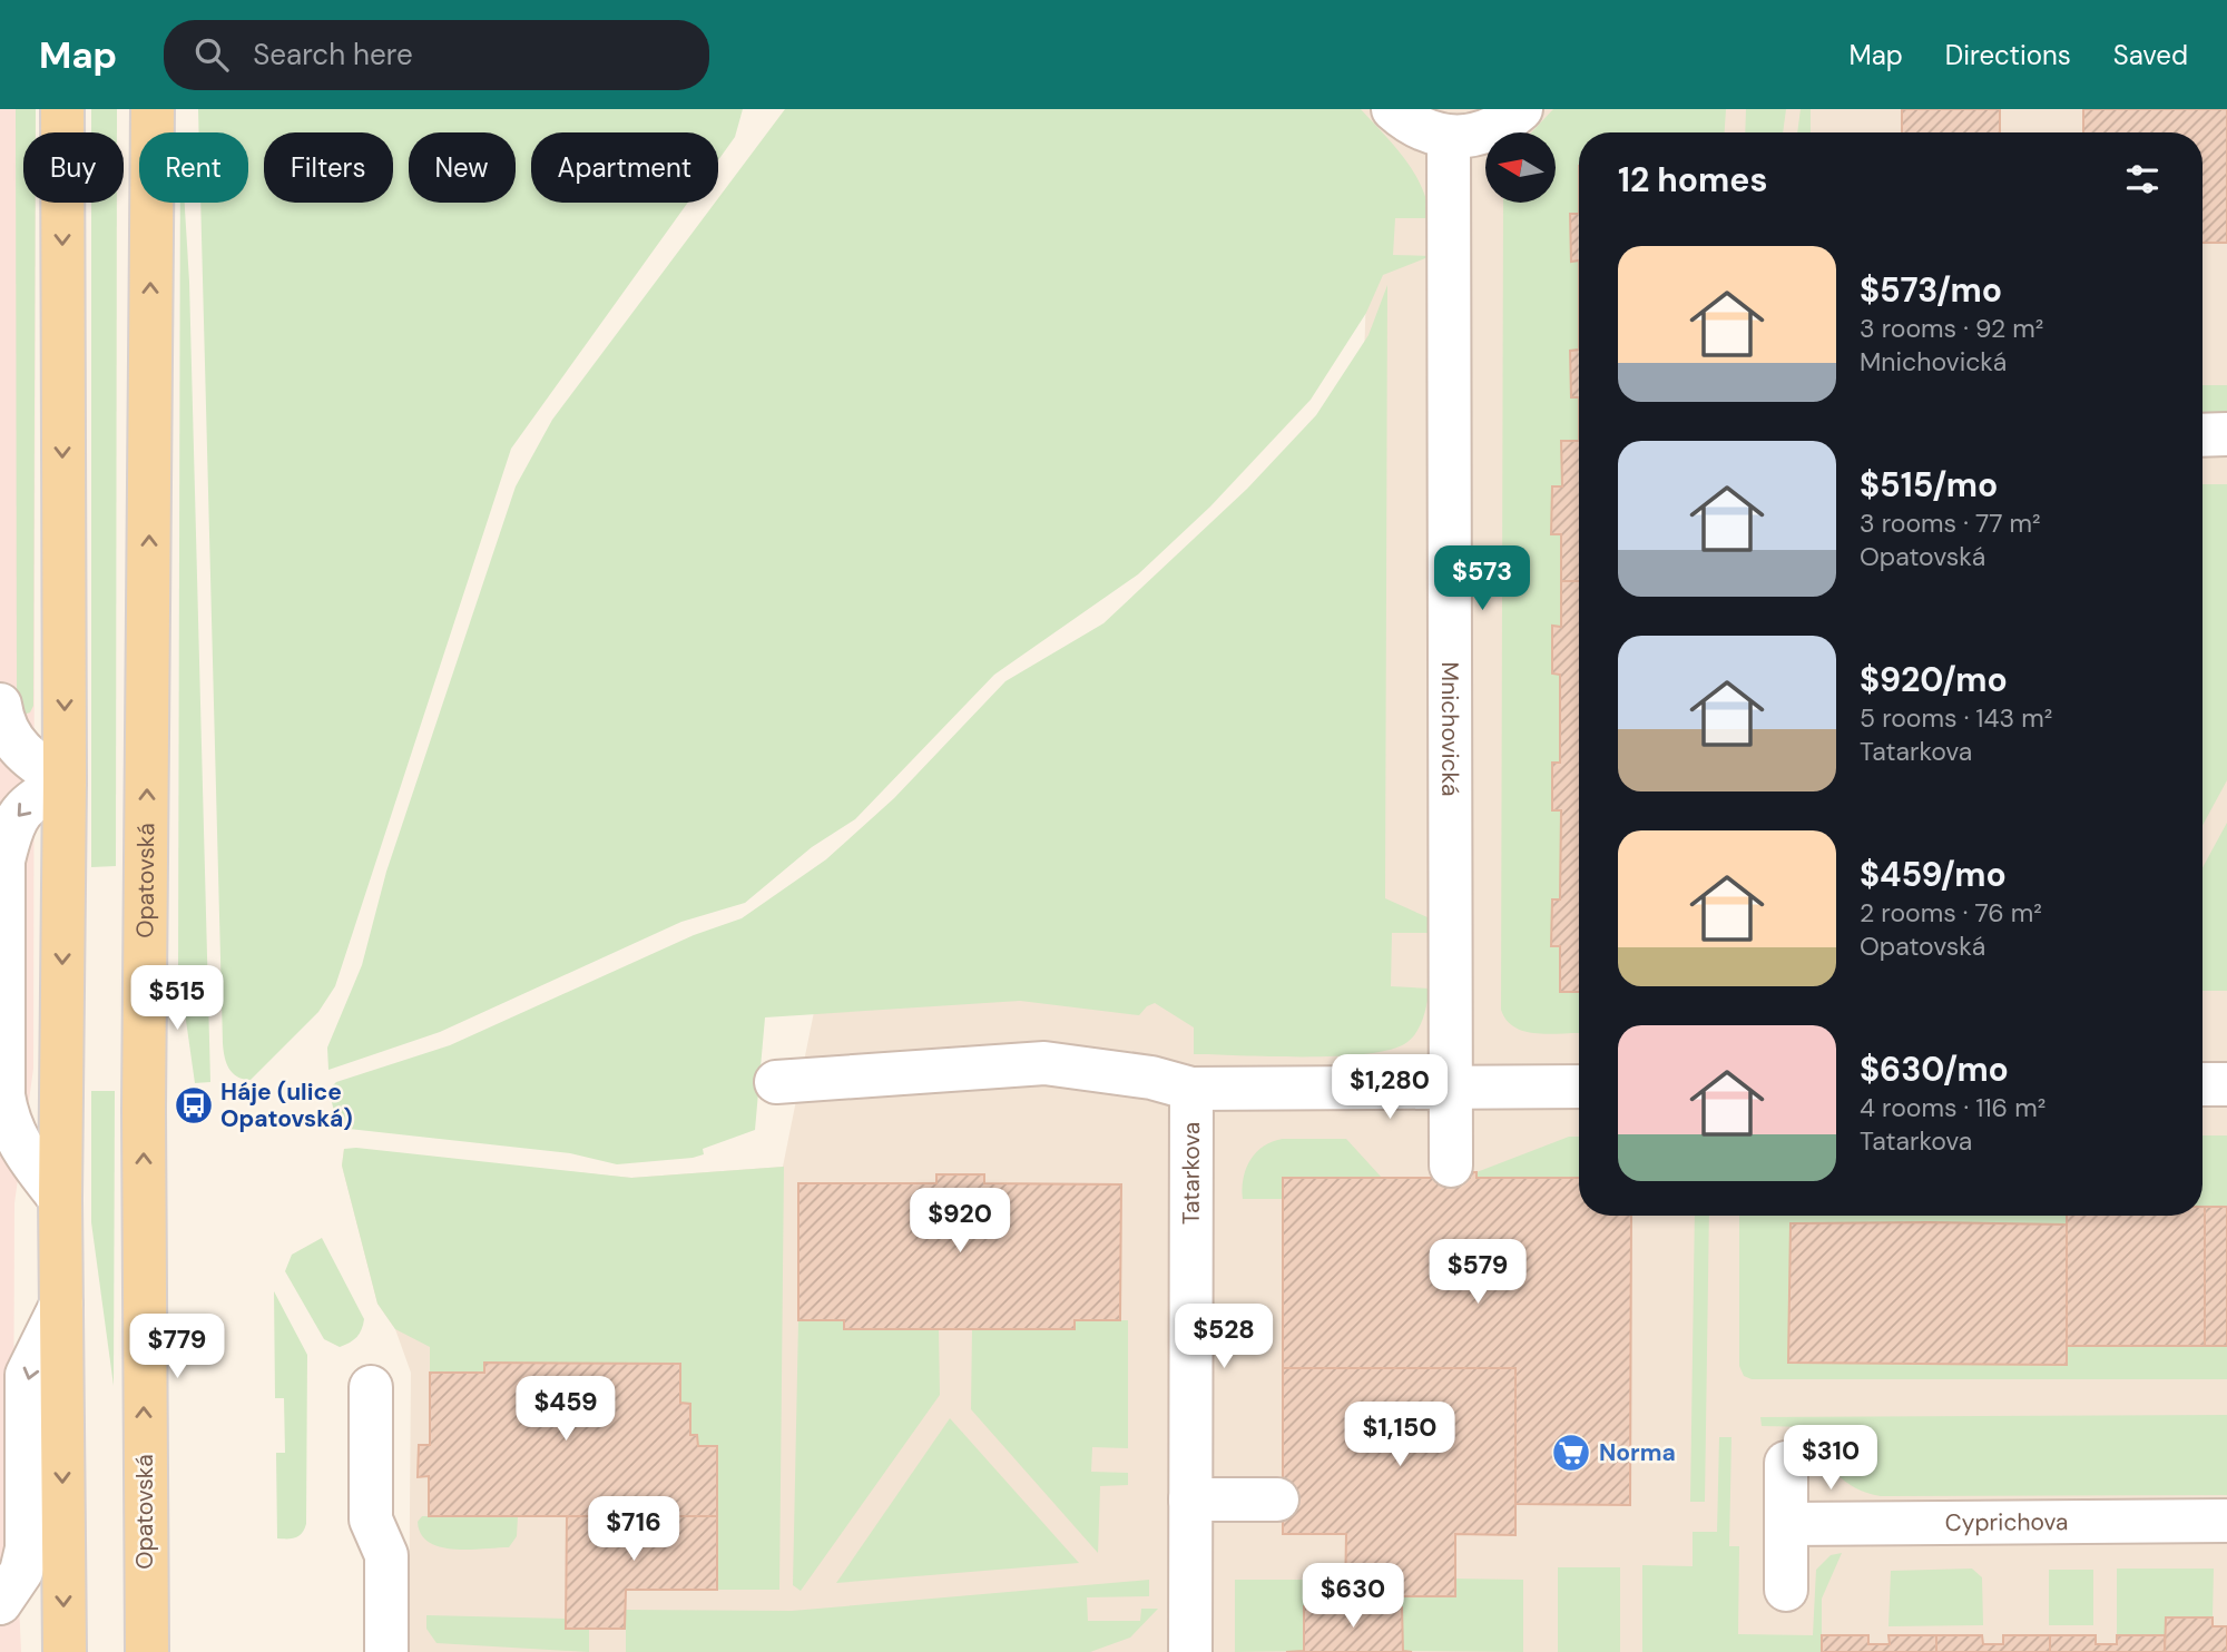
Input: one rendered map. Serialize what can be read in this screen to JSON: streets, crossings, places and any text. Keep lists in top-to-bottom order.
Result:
{
  "streets": {
    "main road": ["Opatovská"],
    "street": ["Mnichovická", "Tatarkova", "Cyprichova"]
  },
  "crossings": [
    ["Mnichovická", "Tatarkova"]
  ],
  "places": {
    "bus stop": ["Háje (ulice Opatovská)"],
    "supermarket": ["Norma"]
  },
  "north": "left",
  "page": {
    "header": "Map",
    "search": "Search here",
    "nav": ["Map", "Directions", "Saved"],
    "chip": [
      "Buy",
      "Rent",
      "Filters",
      "New",
      "Apartment"
    ],
    "heading": "12 homes",
    "list": [
      {
        "name": "$573/mo",
        "note": "3 rooms · 92 m² · Mnichovická"
      },
      {
        "name": "$515/mo",
        "note": "3 rooms · 77 m² · Opatovská"
      },
      {
        "name": "$920/mo",
        "note": "5 rooms · 143 m² · Tatarkova"
      },
      {
        "name": "$459/mo",
        "note": "2 rooms · 76 m² · Opatovská"
      },
      {
        "name": "$630/mo",
        "note": "4 rooms · 116 m² · Tatarkova"
      }
    ],
    "price": [
      "$573",
      "$515",
      "$1,280",
      "$920",
      "$579",
      "$528",
      "$779",
      "$459",
      "$1,150",
      "$310",
      "$716",
      "$630"
    ]
  }
}
